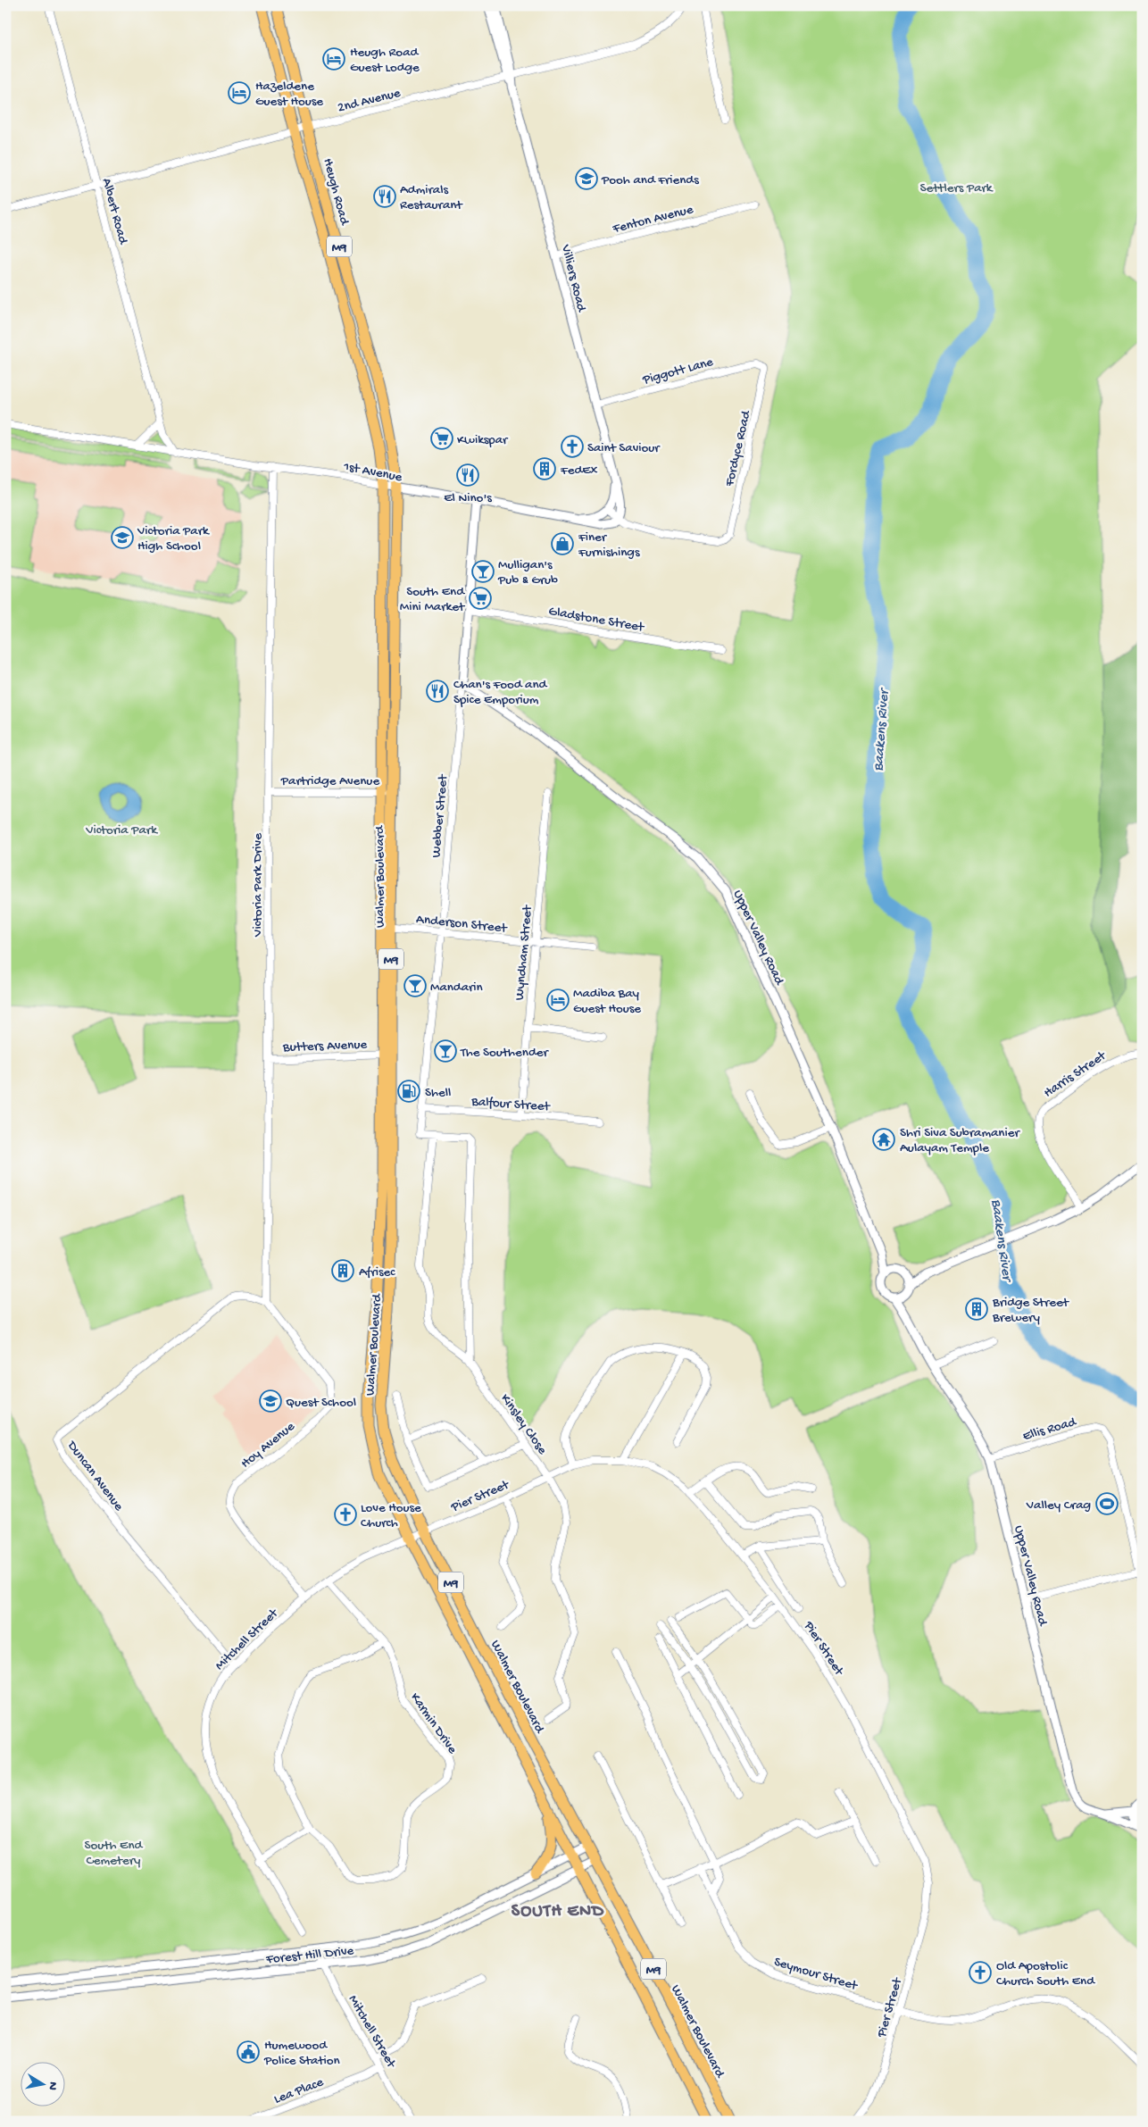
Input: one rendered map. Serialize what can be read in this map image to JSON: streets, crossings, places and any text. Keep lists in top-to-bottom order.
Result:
{
  "streets": {
    "main road": ["Heugh Road", "M9", "Walmer Boulevard"],
    "street": [
      "2nd Avenue",
      "Albert Road",
      "Fenton Avenue",
      "Villiers Road",
      "Piggott Lane",
      "Fordyce Road",
      "1st Avenue",
      "Gladstone Street",
      "Partridge Avenue",
      "Webber Street",
      "Victoria Park Drive",
      "Anderson Street",
      "Upper Valley Road",
      "Wyndham Street",
      "Butters Avenue",
      "Harris Street",
      "Balfour Street",
      "Kinsley Close",
      "Ellis Road",
      "Hoy Avenue",
      "Duncan Avenue",
      "Pier Street",
      "Mitchell Street",
      "Karmin Drive",
      "Forest Hill Drive",
      "Seymour Street",
      "Lea Place"
    ]
  },
  "crossings": [
    ["2nd Avenue", "Heugh Road"],
    ["2nd Avenue", "Albert Road"],
    ["2nd Avenue", "Villiers Road"],
    ["Heugh Road", "1st Avenue"],
    ["Heugh Road", "Walmer Boulevard"],
    ["Albert Road", "1st Avenue"],
    ["Fenton Avenue", "Villiers Road"],
    ["Villiers Road", "Piggott Lane"],
    ["Villiers Road", "Fordyce Road"],
    ["Villiers Road", "1st Avenue"],
    ["Piggott Lane", "Fordyce Road"],
    ["Fordyce Road", "1st Avenue"],
    ["1st Avenue", "Webber Street"],
    ["1st Avenue", "Walmer Boulevard"],
    ["1st Avenue", "Victoria Park Drive"],
    ["Gladstone Street", "Webber Street"],
    ["Partridge Avenue", "Walmer Boulevard"],
    ["Partridge Avenue", "Victoria Park Drive"],
    ["Webber Street", "Anderson Street"],
    ["Webber Street", "Upper Valley Road"],
    ["Webber Street", "Balfour Street"],
    ["Walmer Boulevard", "Anderson Street"],
    ["Walmer Boulevard", "Butters Avenue"],
    ["Walmer Boulevard", "Pier Street"],
    ["Walmer Boulevard", "Mitchell Street"],
    ["Walmer Boulevard", "Forest Hill Drive"],
    ["Victoria Park Drive", "Butters Avenue"],
    ["Victoria Park Drive", "Hoy Avenue"],
    ["Victoria Park Drive", "Duncan Avenue"],
    ["Anderson Street", "Wyndham Street"],
    ["Upper Valley Road", "Ellis Road"],
    ["Wyndham Street", "Balfour Street"],
    ["Kinsley Close", "Pier Street"],
    ["Hoy Avenue", "Duncan Avenue"],
    ["Hoy Avenue", "Mitchell Street"],
    ["Duncan Avenue", "Mitchell Street"],
    ["Pier Street", "Mitchell Street"],
    ["Pier Street", "Seymour Street"],
    ["Mitchell Street", "Karmin Drive"],
    ["Mitchell Street", "Forest Hill Drive"],
    ["Mitchell Street", "Lea Place"]
  ],
  "districts": ["SOUTH END"],
  "water": ["Baakens River"],
  "parks": ["Settlers Park", "Victoria Park", "South End Cemetery"],
  "places": {
    "hotel": ["Heugh Road Guest Lodge", "Hazeldene Guest House", "Madiba Bay Guest House"],
    "school or university": ["Pooh and Friends", "Victoria Park High School", "Quest School"],
    "restaurant": ["Admirals Restaurant", "El Nino's", "Chan's Food and Spice Emporium"],
    "supermarket": ["Kwikspar", "South End Mini Market"],
    "church": ["Saint Saviour", "Love House Church", "Old Apostolic Church South End"],
    "building": ["FedEx", "Afrisec", "Bridge Street Brewery"],
    "shop": ["Finer Furnishings"],
    "bar": ["Mulligan's Pub & Grub", "Mandarin", "The Southender"],
    "fuel station": ["Shell"],
    "temple": ["Shri Siva Subramanier Aulayam Temple"],
    "sports": ["Valley Crag"],
    "public building": ["Humewood Police Station"]
  },
  "north": "right"
}
